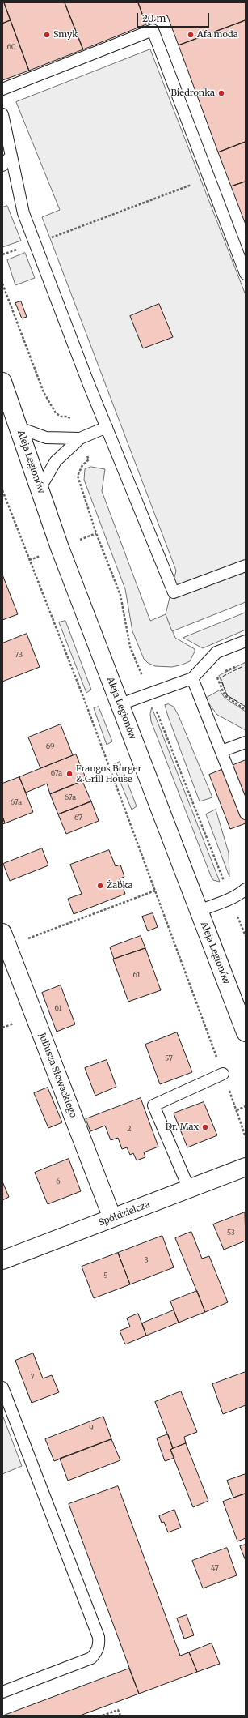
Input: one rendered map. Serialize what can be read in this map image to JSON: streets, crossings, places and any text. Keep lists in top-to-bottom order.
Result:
{
  "streets": {
    "main road": ["Aleja Legionów", "Juliusza Słowackiego", "Spółdzielcza"]
  },
  "crossings": [
    ["Juliusza Słowackiego", "Spółdzielcza"]
  ],
  "places": [
    "Smyk",
    "Afa moda",
    "Biedronka",
    "Frangos Burger & Grill House",
    "Żabka",
    "Dr. Max"
  ],
  "house_numbers": [
    "60",
    "73",
    "69",
    "67a",
    "67a",
    "67a",
    "67",
    "61",
    "61",
    "57",
    "2",
    "6",
    "53",
    "3",
    "5",
    "7",
    "9",
    "47"
  ],
  "scale_bar": "20 m"
}
